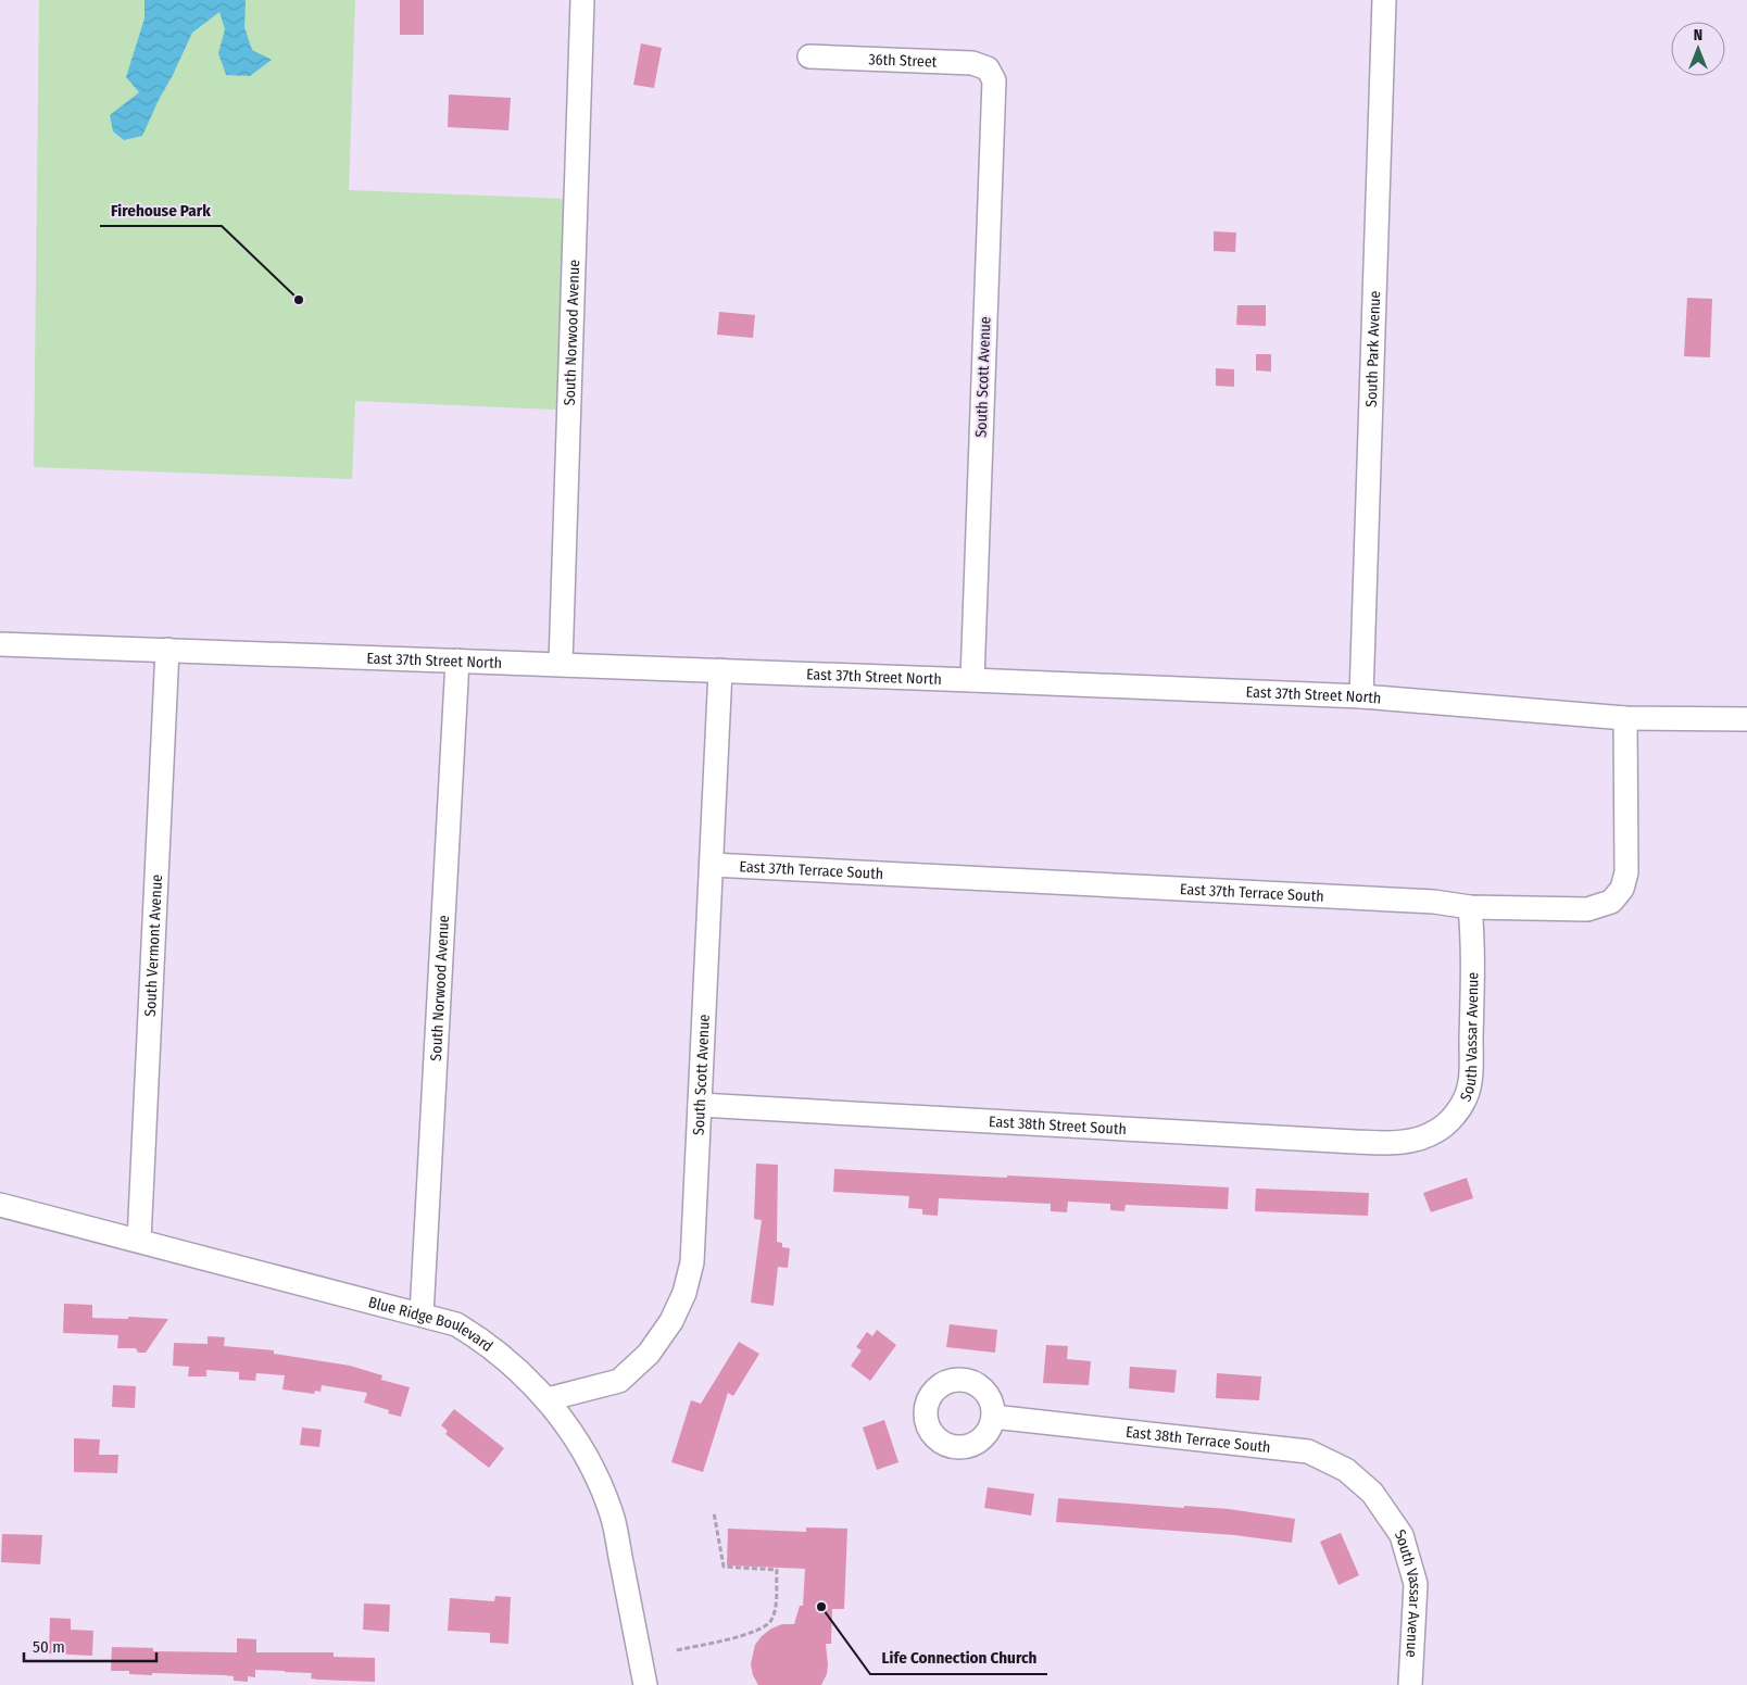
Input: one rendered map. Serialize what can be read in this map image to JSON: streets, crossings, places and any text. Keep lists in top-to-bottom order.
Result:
{
  "streets": {
    "street": [
      "36th Street",
      "South Norwood Avenue",
      "South Park Avenue",
      "South Scott Avenue",
      "East 37th Street North",
      "East 37th Terrace South",
      "South Vermont Avenue",
      "South Vassar Avenue",
      "East 38th Street South",
      "Blue Ridge Boulevard",
      "East 38th Terrace South"
    ]
  },
  "crossings": [
    ["36th Street", "South Scott Avenue"],
    ["South Norwood Avenue", "East 37th Street North"],
    ["South Norwood Avenue", "Blue Ridge Boulevard"],
    ["South Park Avenue", "East 37th Street North"],
    ["South Scott Avenue", "East 37th Street North"],
    ["South Scott Avenue", "East 37th Terrace South"],
    ["South Scott Avenue", "East 38th Street South"],
    ["South Scott Avenue", "Blue Ridge Boulevard"],
    ["East 37th Street North", "East 37th Terrace South"],
    ["East 37th Street North", "South Vermont Avenue"],
    ["East 37th Terrace South", "South Vassar Avenue"],
    ["South Vermont Avenue", "Blue Ridge Boulevard"],
    ["South Vassar Avenue", "East 38th Street South"],
    ["South Vassar Avenue", "East 38th Terrace South"]
  ],
  "places": ["Firehouse Park", "Life Connection Church"],
  "scale_bar": "50 m",
  "north": "top"
}
